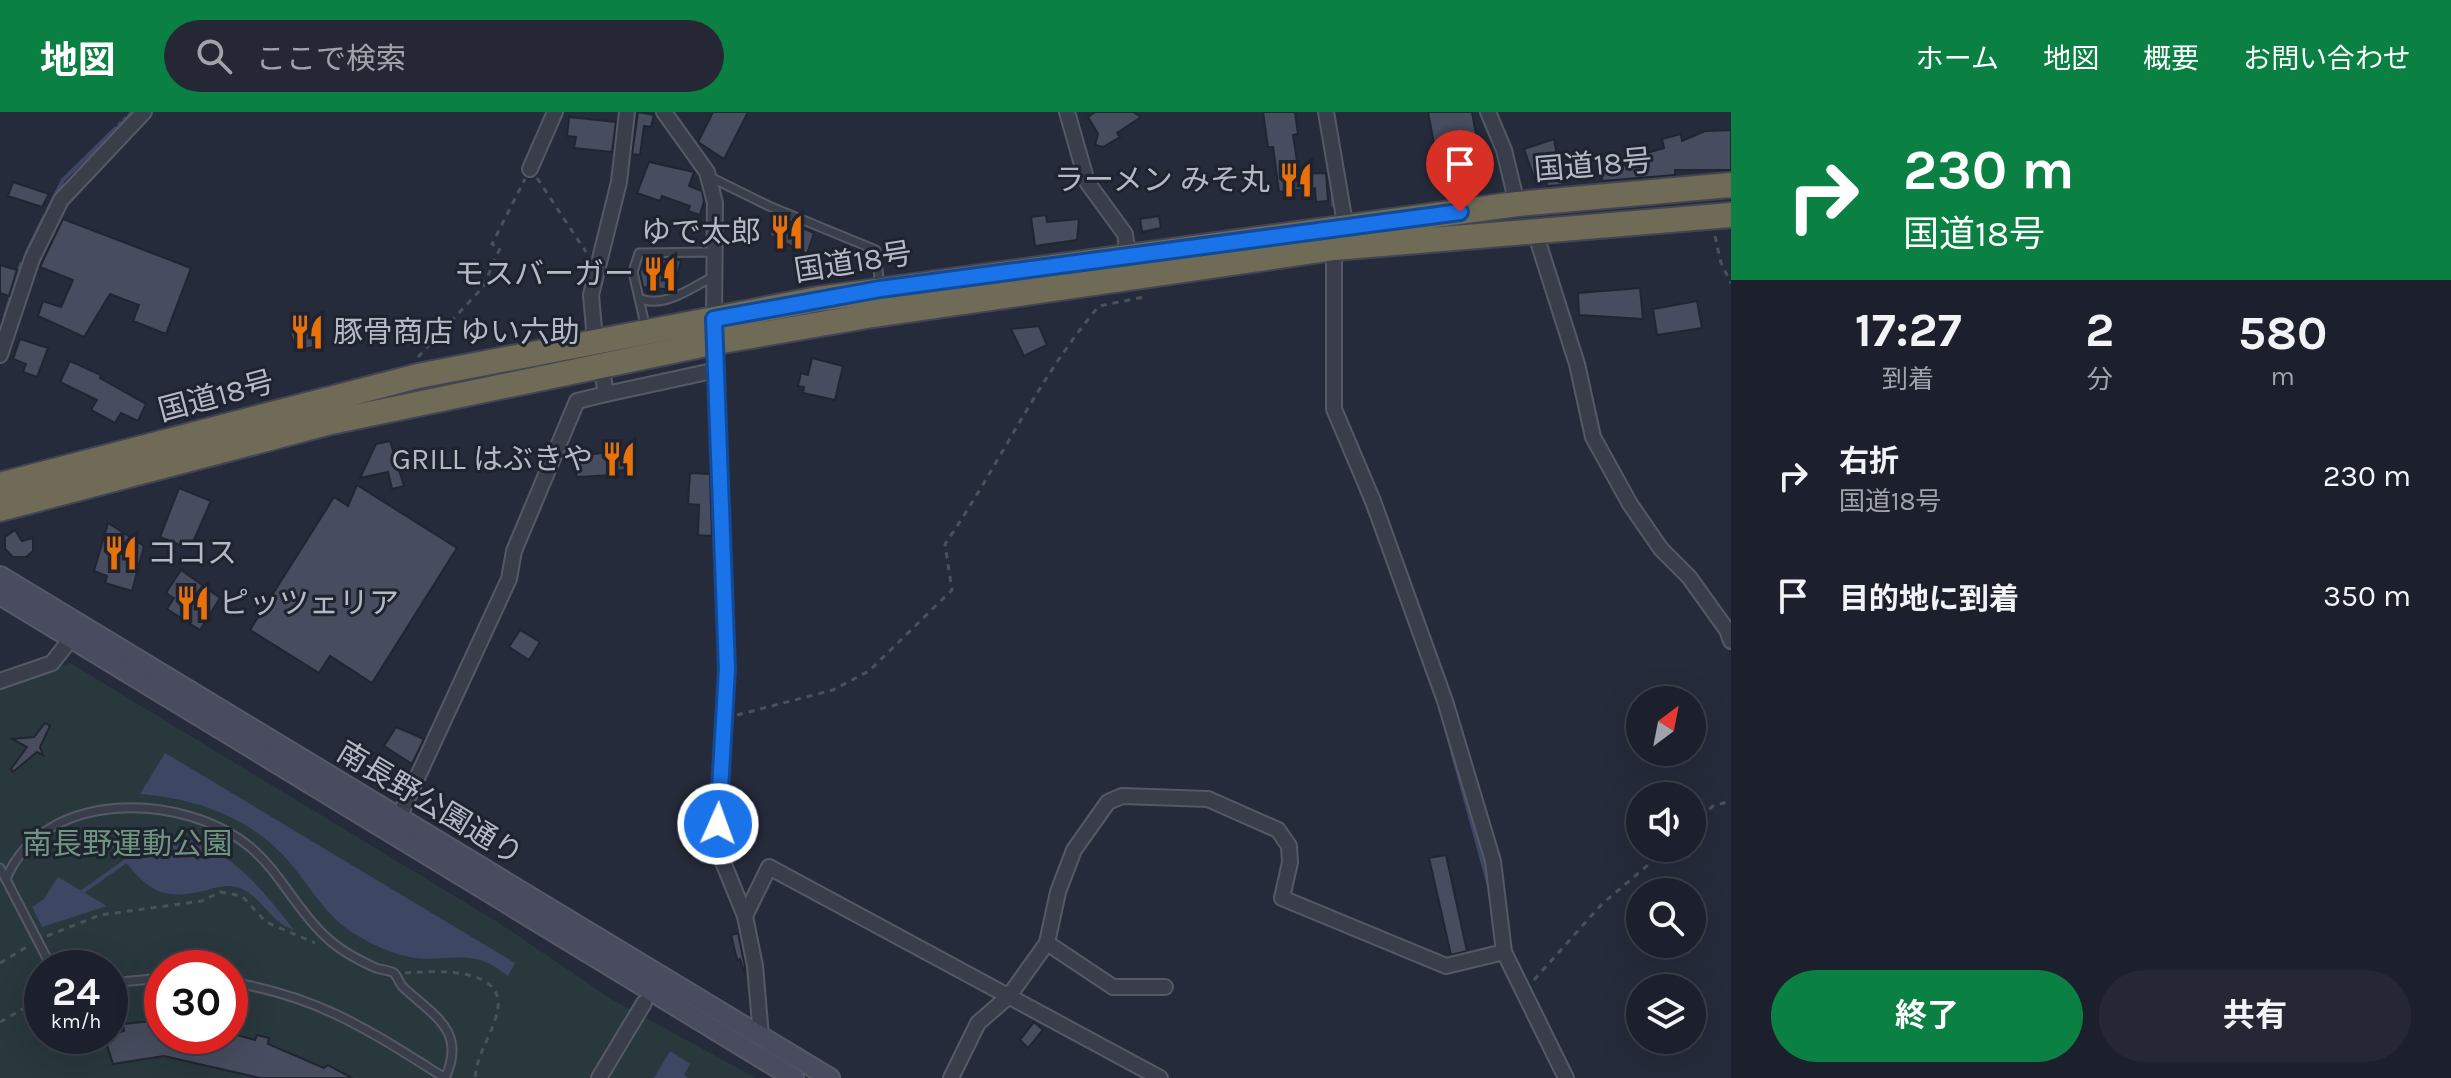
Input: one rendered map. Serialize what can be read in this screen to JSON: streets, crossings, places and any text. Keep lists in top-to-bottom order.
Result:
{
  "streets": {
    "highway": ["国道18号"],
    "street": ["南長野公園通り"]
  },
  "parks": ["南長野運動公園"],
  "places": {
    "restaurant": [
      "ラーメン みそ丸",
      "ゆで太郎",
      "モスバーガー",
      "豚骨商店 ゆい六助",
      "GRILL はぶきや",
      "ココス",
      "ピッツェリア"
    ]
  },
  "north": "top right",
  "page": {
    "header": "地図",
    "search": "ここで検索",
    "nav": [
      "ホーム",
      "地図",
      "概要",
      "お問い合わせ"
    ],
    "turn": ["230 m", "国道18号"],
    "eta": [
      "17:27",
      "到着",
      "2",
      "分",
      "580",
      "m"
    ],
    "list": [
      {
        "name": "右折",
        "note": "国道18号",
        "value": "230 m"
      },
      {
        "name": "目的地に到着",
        "value": "350 m"
      }
    ],
    "speed": "24 km/h",
    "limit": "30",
    "buttons": ["終了", "共有"]
  }
}
